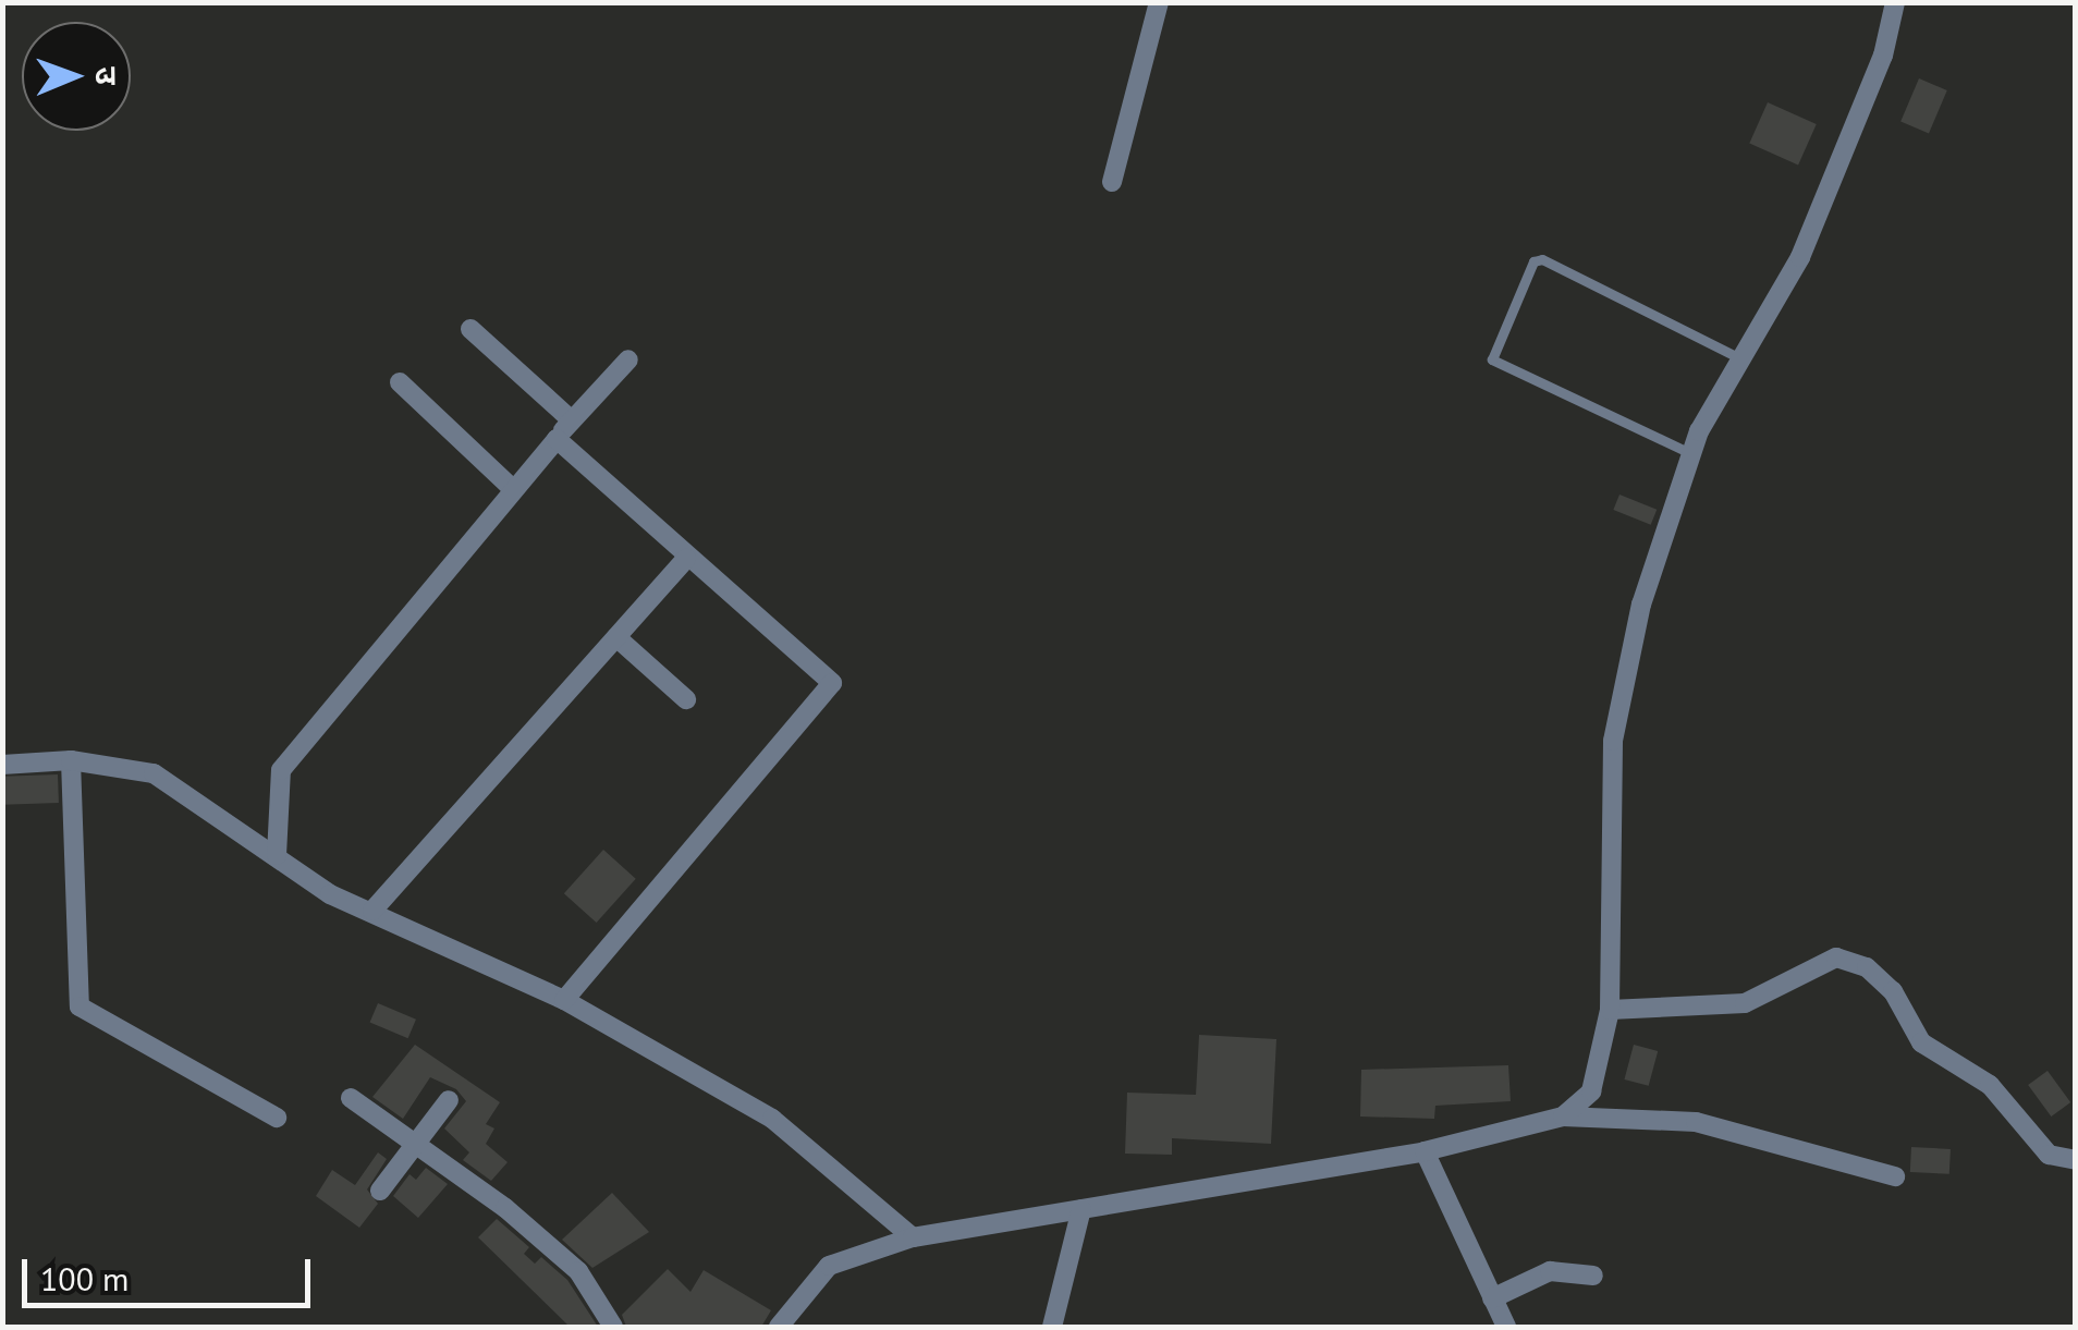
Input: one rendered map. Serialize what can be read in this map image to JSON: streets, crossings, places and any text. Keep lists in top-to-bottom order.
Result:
{
  "scale_bar": "100 m",
  "north": "right"
}
